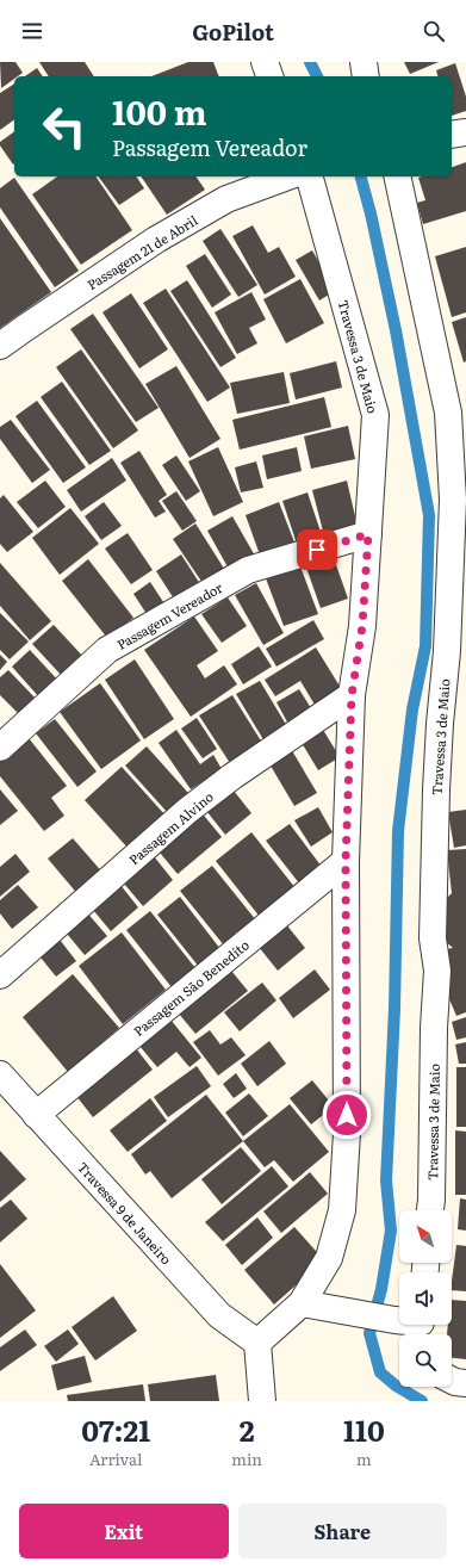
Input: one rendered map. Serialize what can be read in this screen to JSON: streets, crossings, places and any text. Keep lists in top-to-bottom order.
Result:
{
  "streets": {
    "street": [
      "Passagem 21 de Abril",
      "Travessa 3 de Maio",
      "Passagem Vereador",
      "Passagem Alvino",
      "Passagem São Benedito",
      "Travessa 9 de Janeiro"
    ]
  },
  "crossings": [
    ["Travessa 3 de Maio", "Passagem Vereador"],
    ["Travessa 3 de Maio", "Passagem Alvino"],
    ["Travessa 3 de Maio", "Passagem São Benedito"],
    ["Travessa 3 de Maio", "Travessa 9 de Janeiro"],
    ["Passagem São Benedito", "Travessa 9 de Janeiro"]
  ],
  "north": "top left",
  "page": {
    "header": "GoPilot",
    "turn": ["100 m", "Passagem Vereador"],
    "eta": [
      "07:21",
      "Arrival",
      "2",
      "min",
      "110",
      "m"
    ],
    "buttons": ["Exit", "Share"]
  }
}
